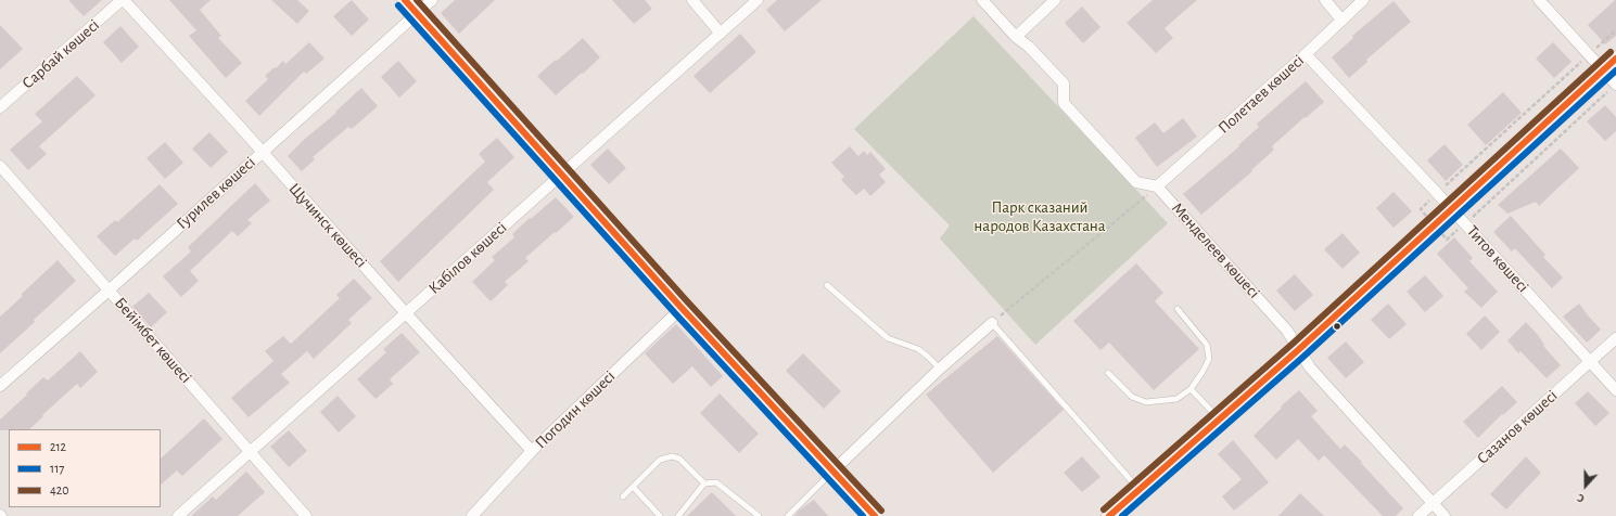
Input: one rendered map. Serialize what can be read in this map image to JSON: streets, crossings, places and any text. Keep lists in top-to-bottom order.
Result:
{
  "streets": {
    "street": [
      "Сарбай көшесі",
      "Полетаев көшесі",
      "Гурилев көшесі",
      "Щучинск көшесі",
      "Менделеев көшесі",
      "Кабілов көшесі",
      "Титов көшесі",
      "Бейімбет көшесі",
      "Погодин көшесі",
      "Сазанов көшесі"
    ]
  },
  "crossings": [
    ["Сарбай көшесі", "Щучинск көшесі"],
    ["Полетаев көшесі", "Менделеев көшесі"],
    ["Полетаев көшесі", "Титов көшесі"],
    ["Гурилев көшесі", "Щучинск көшесі"],
    ["Гурилев көшесі", "Бейімбет көшесі"],
    ["Щучинск көшесі", "Кабілов көшесі"],
    ["Щучинск көшесі", "Погодин көшесі"],
    ["Менделеев көшесі", "Сазанов көшесі"],
    ["Кабілов көшесі", "Бейімбет көшесі"],
    ["Титов көшесі", "Сазанов көшесі"]
  ],
  "parks": ["Парк сказаний народов Казахстана"],
  "lines": ["transit line 212", "transit line 420", "transit line 117"],
  "legend": ["212", "117", "420"],
  "north": "bottom"
}
